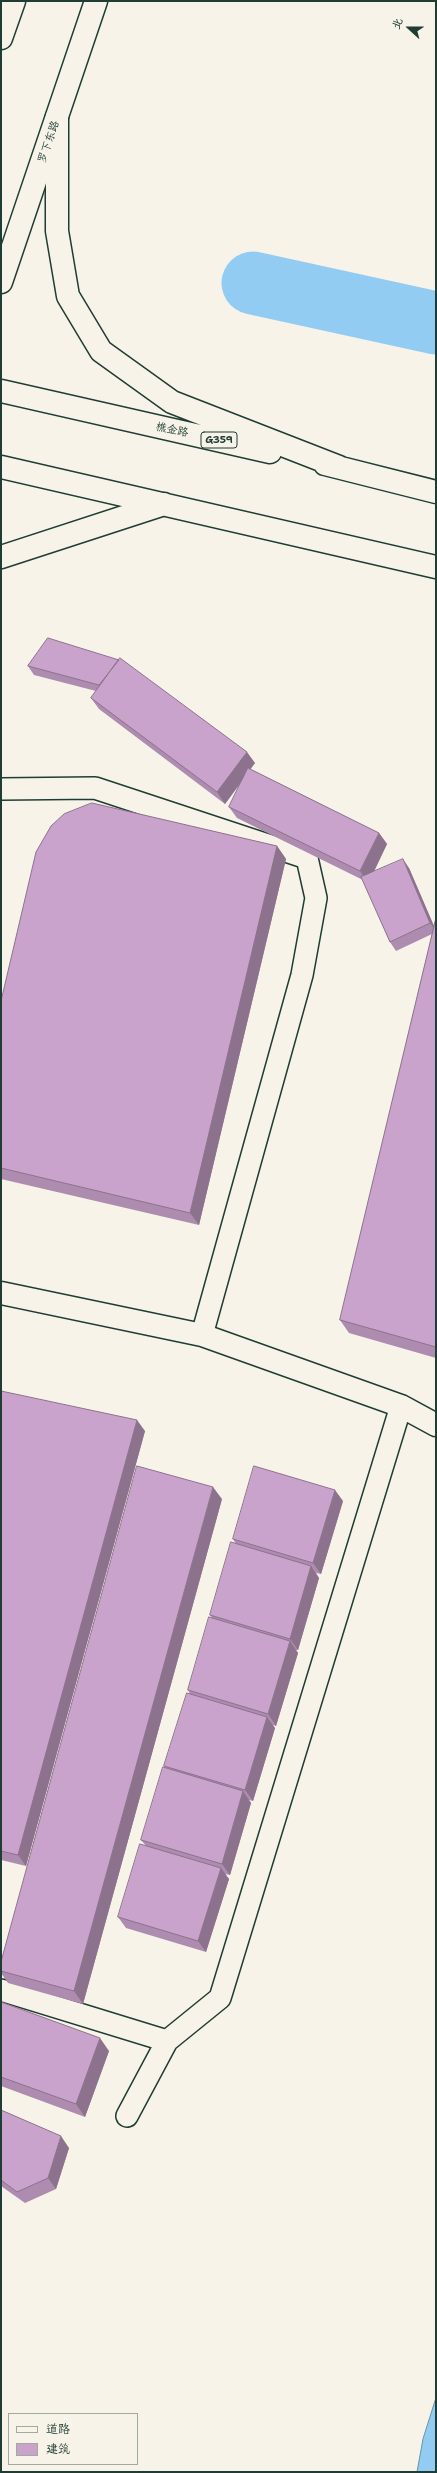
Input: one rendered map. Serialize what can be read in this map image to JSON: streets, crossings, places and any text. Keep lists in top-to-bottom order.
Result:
{
  "streets": {
    "main road": ["罗下东路", "樵金路", "G359"]
  },
  "legend": ["道路", "建筑"],
  "north": "left"
}
